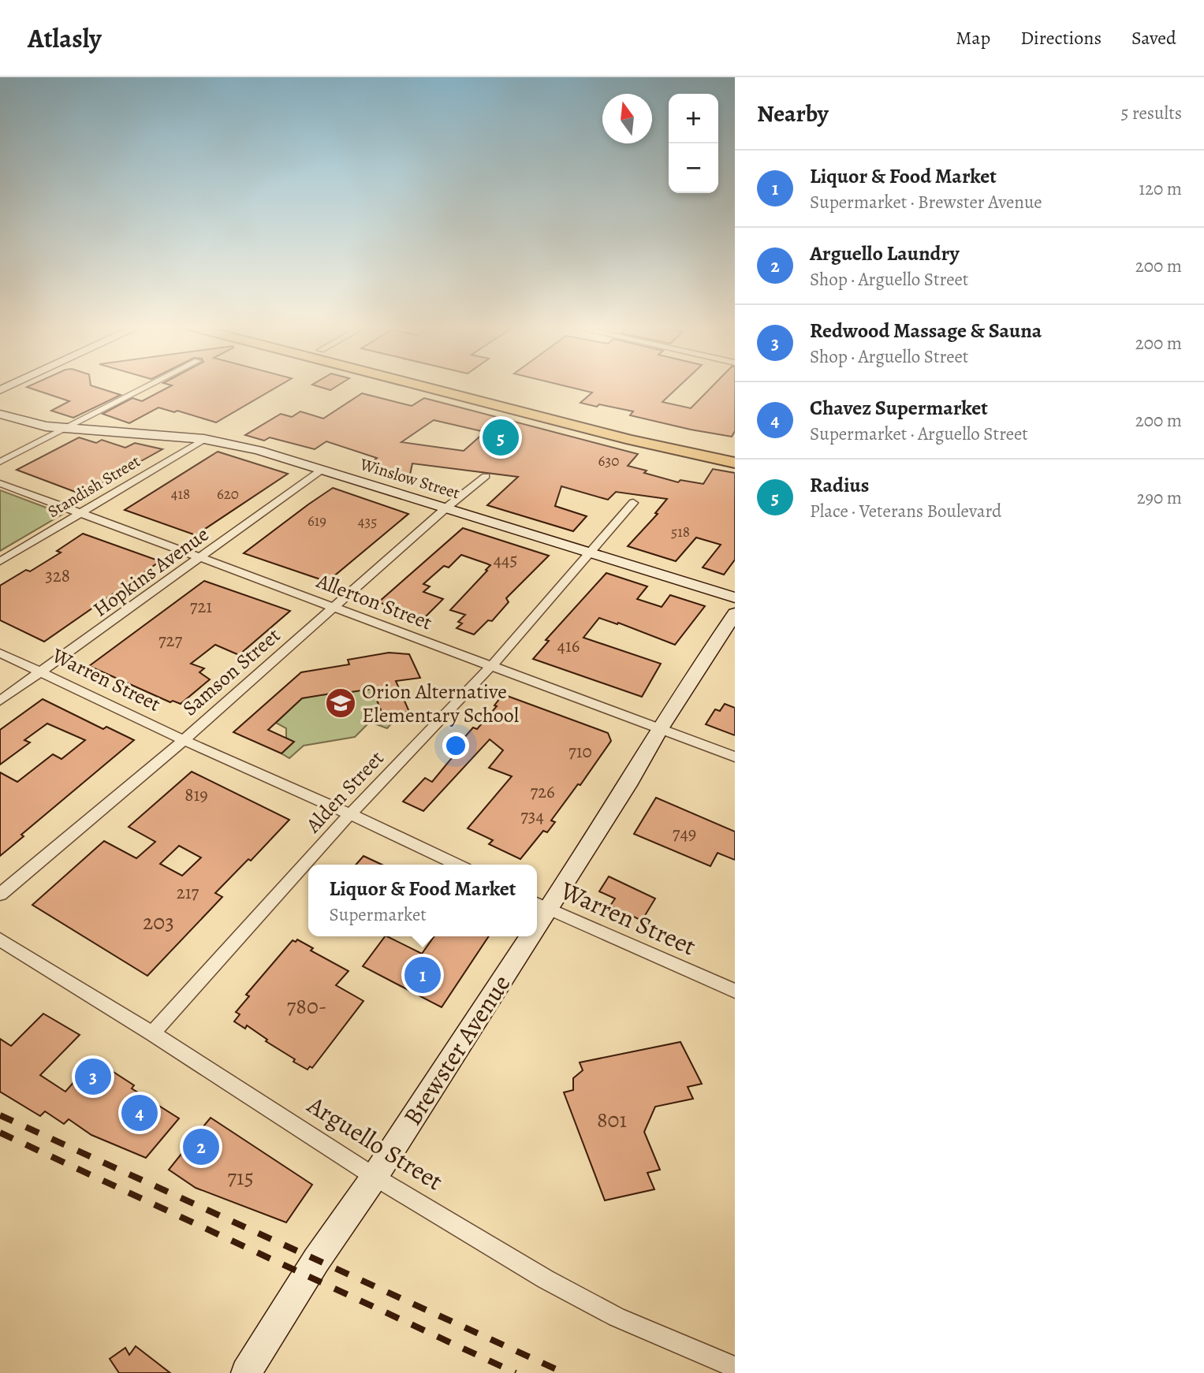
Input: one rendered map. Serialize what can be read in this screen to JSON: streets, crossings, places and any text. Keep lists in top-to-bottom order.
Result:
{
  "streets": {
    "street": [
      "Winslow Street",
      "Standish Street",
      "Hopkins Avenue",
      "Allerton Street",
      "Samson Street",
      "Warren Street",
      "Alden Street",
      "Brewster Avenue",
      "Arguello Street"
    ]
  },
  "crossings": [
    ["Winslow Street", "Standish Street"],
    ["Winslow Street", "Hopkins Avenue"],
    ["Winslow Street", "Samson Street"],
    ["Winslow Street", "Alden Street"],
    ["Standish Street", "Allerton Street"],
    ["Hopkins Avenue", "Allerton Street"],
    ["Hopkins Avenue", "Warren Street"],
    ["Allerton Street", "Samson Street"],
    ["Allerton Street", "Alden Street"],
    ["Allerton Street", "Brewster Avenue"],
    ["Samson Street", "Warren Street"],
    ["Warren Street", "Alden Street"],
    ["Warren Street", "Brewster Avenue"],
    ["Alden Street", "Arguello Street"],
    ["Brewster Avenue", "Arguello Street"]
  ],
  "places": {
    "school or university": ["Orion Alternative Elementary School"]
  },
  "house_numbers": [
    "630",
    "418",
    "620",
    "619",
    "435",
    "518",
    "445",
    "328",
    "721",
    "727",
    "416",
    "710",
    "726",
    "819",
    "734",
    "749",
    "217",
    "203",
    "780-",
    "801",
    "715"
  ],
  "north": "top",
  "page": {
    "header": "Atlasly",
    "nav": ["Map", "Directions", "Saved"],
    "heading": ["Nearby", "5 results"],
    "map_buttons": ["+", "−"],
    "list": [
      {
        "mark": "1",
        "name": "Liquor & Food Market",
        "note": "Supermarket · Brewster Avenue",
        "value": "120 m"
      },
      {
        "mark": "2",
        "name": "Arguello Laundry",
        "note": "Shop · Arguello Street",
        "value": "200 m"
      },
      {
        "mark": "3",
        "name": "Redwood Massage & Sauna",
        "note": "Shop · Arguello Street",
        "value": "200 m"
      },
      {
        "mark": "4",
        "name": "Chavez Supermarket",
        "note": "Supermarket · Arguello Street",
        "value": "200 m"
      },
      {
        "mark": "5",
        "name": "Radius",
        "note": "Place · Veterans Boulevard",
        "value": "290 m"
      }
    ],
    "pins": [
      "5",
      "1",
      "3",
      "4",
      "2"
    ],
    "popup": ["Liquor & Food Market", "Supermarket"]
  }
}
